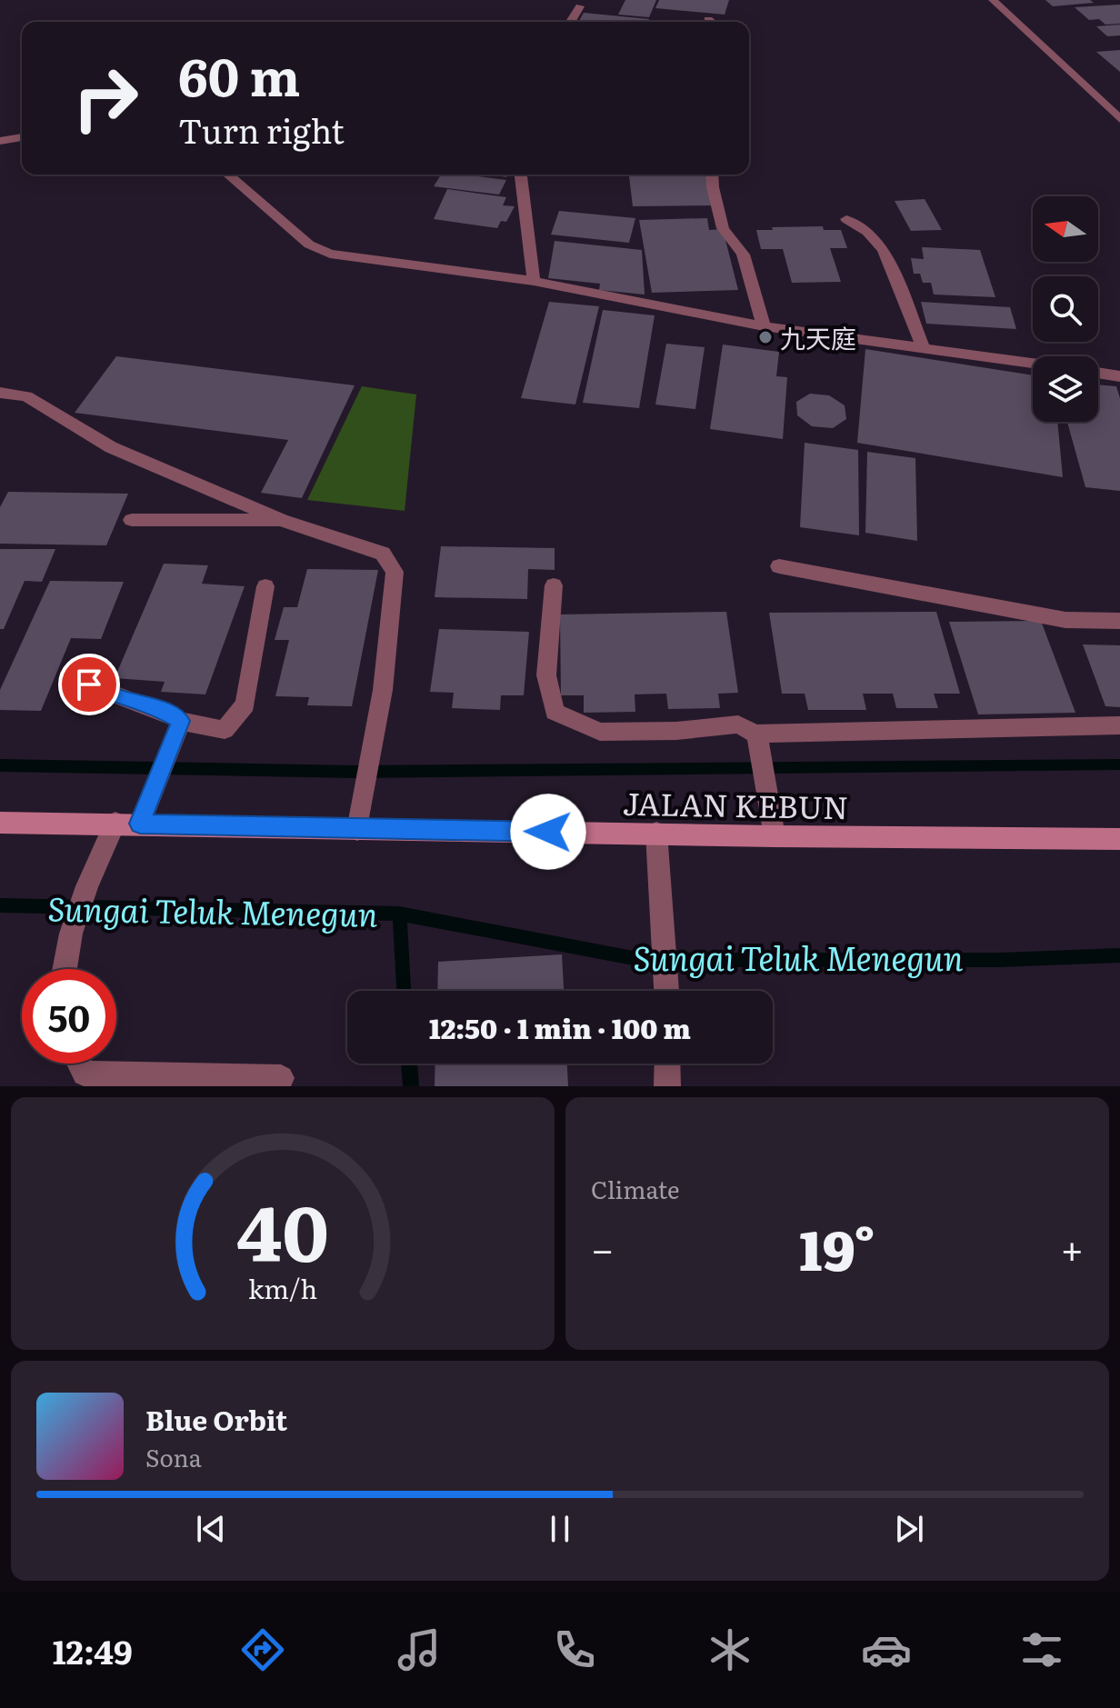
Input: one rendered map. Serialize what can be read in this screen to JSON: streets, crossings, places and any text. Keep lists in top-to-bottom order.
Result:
{
  "streets": {
    "main road": ["JALAN KEBUN"]
  },
  "water": ["Sungai Teluk Menegun"],
  "places": ["九天庭"],
  "north": "left",
  "page": {
    "turn": ["60 m", "Turn right"],
    "limit": "50",
    "trip": "12:50 · 1 min · 100 m",
    "tile": "Climate",
    "heat": ["−", "19°", "+"],
    "song": ["Blue Orbit", "Sona"],
    "tabs": "12:49",
    "gauge": ["40", "km/h"]
  }
}
